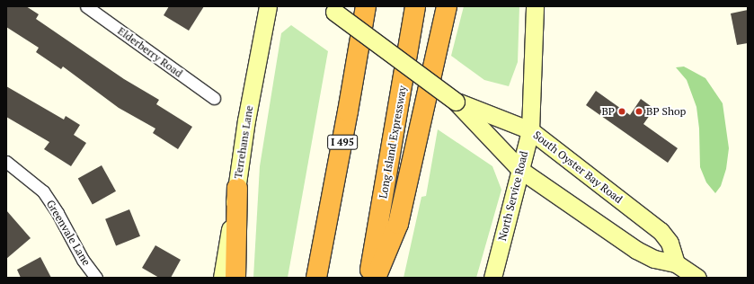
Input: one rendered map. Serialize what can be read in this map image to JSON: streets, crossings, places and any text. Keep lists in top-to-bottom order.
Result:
{
  "streets": {
    "highway": ["I 495", "Long Island Expressway"],
    "main road": ["Terrehans Lane", "South Oyster Bay Road", "North Service Road"],
    "street": ["Elderberry Road", "Greenvale Lane"]
  },
  "crossings": [
    ["South Oyster Bay Road", "North Service Road"]
  ],
  "places": ["BP", "BP Shop"]
}
